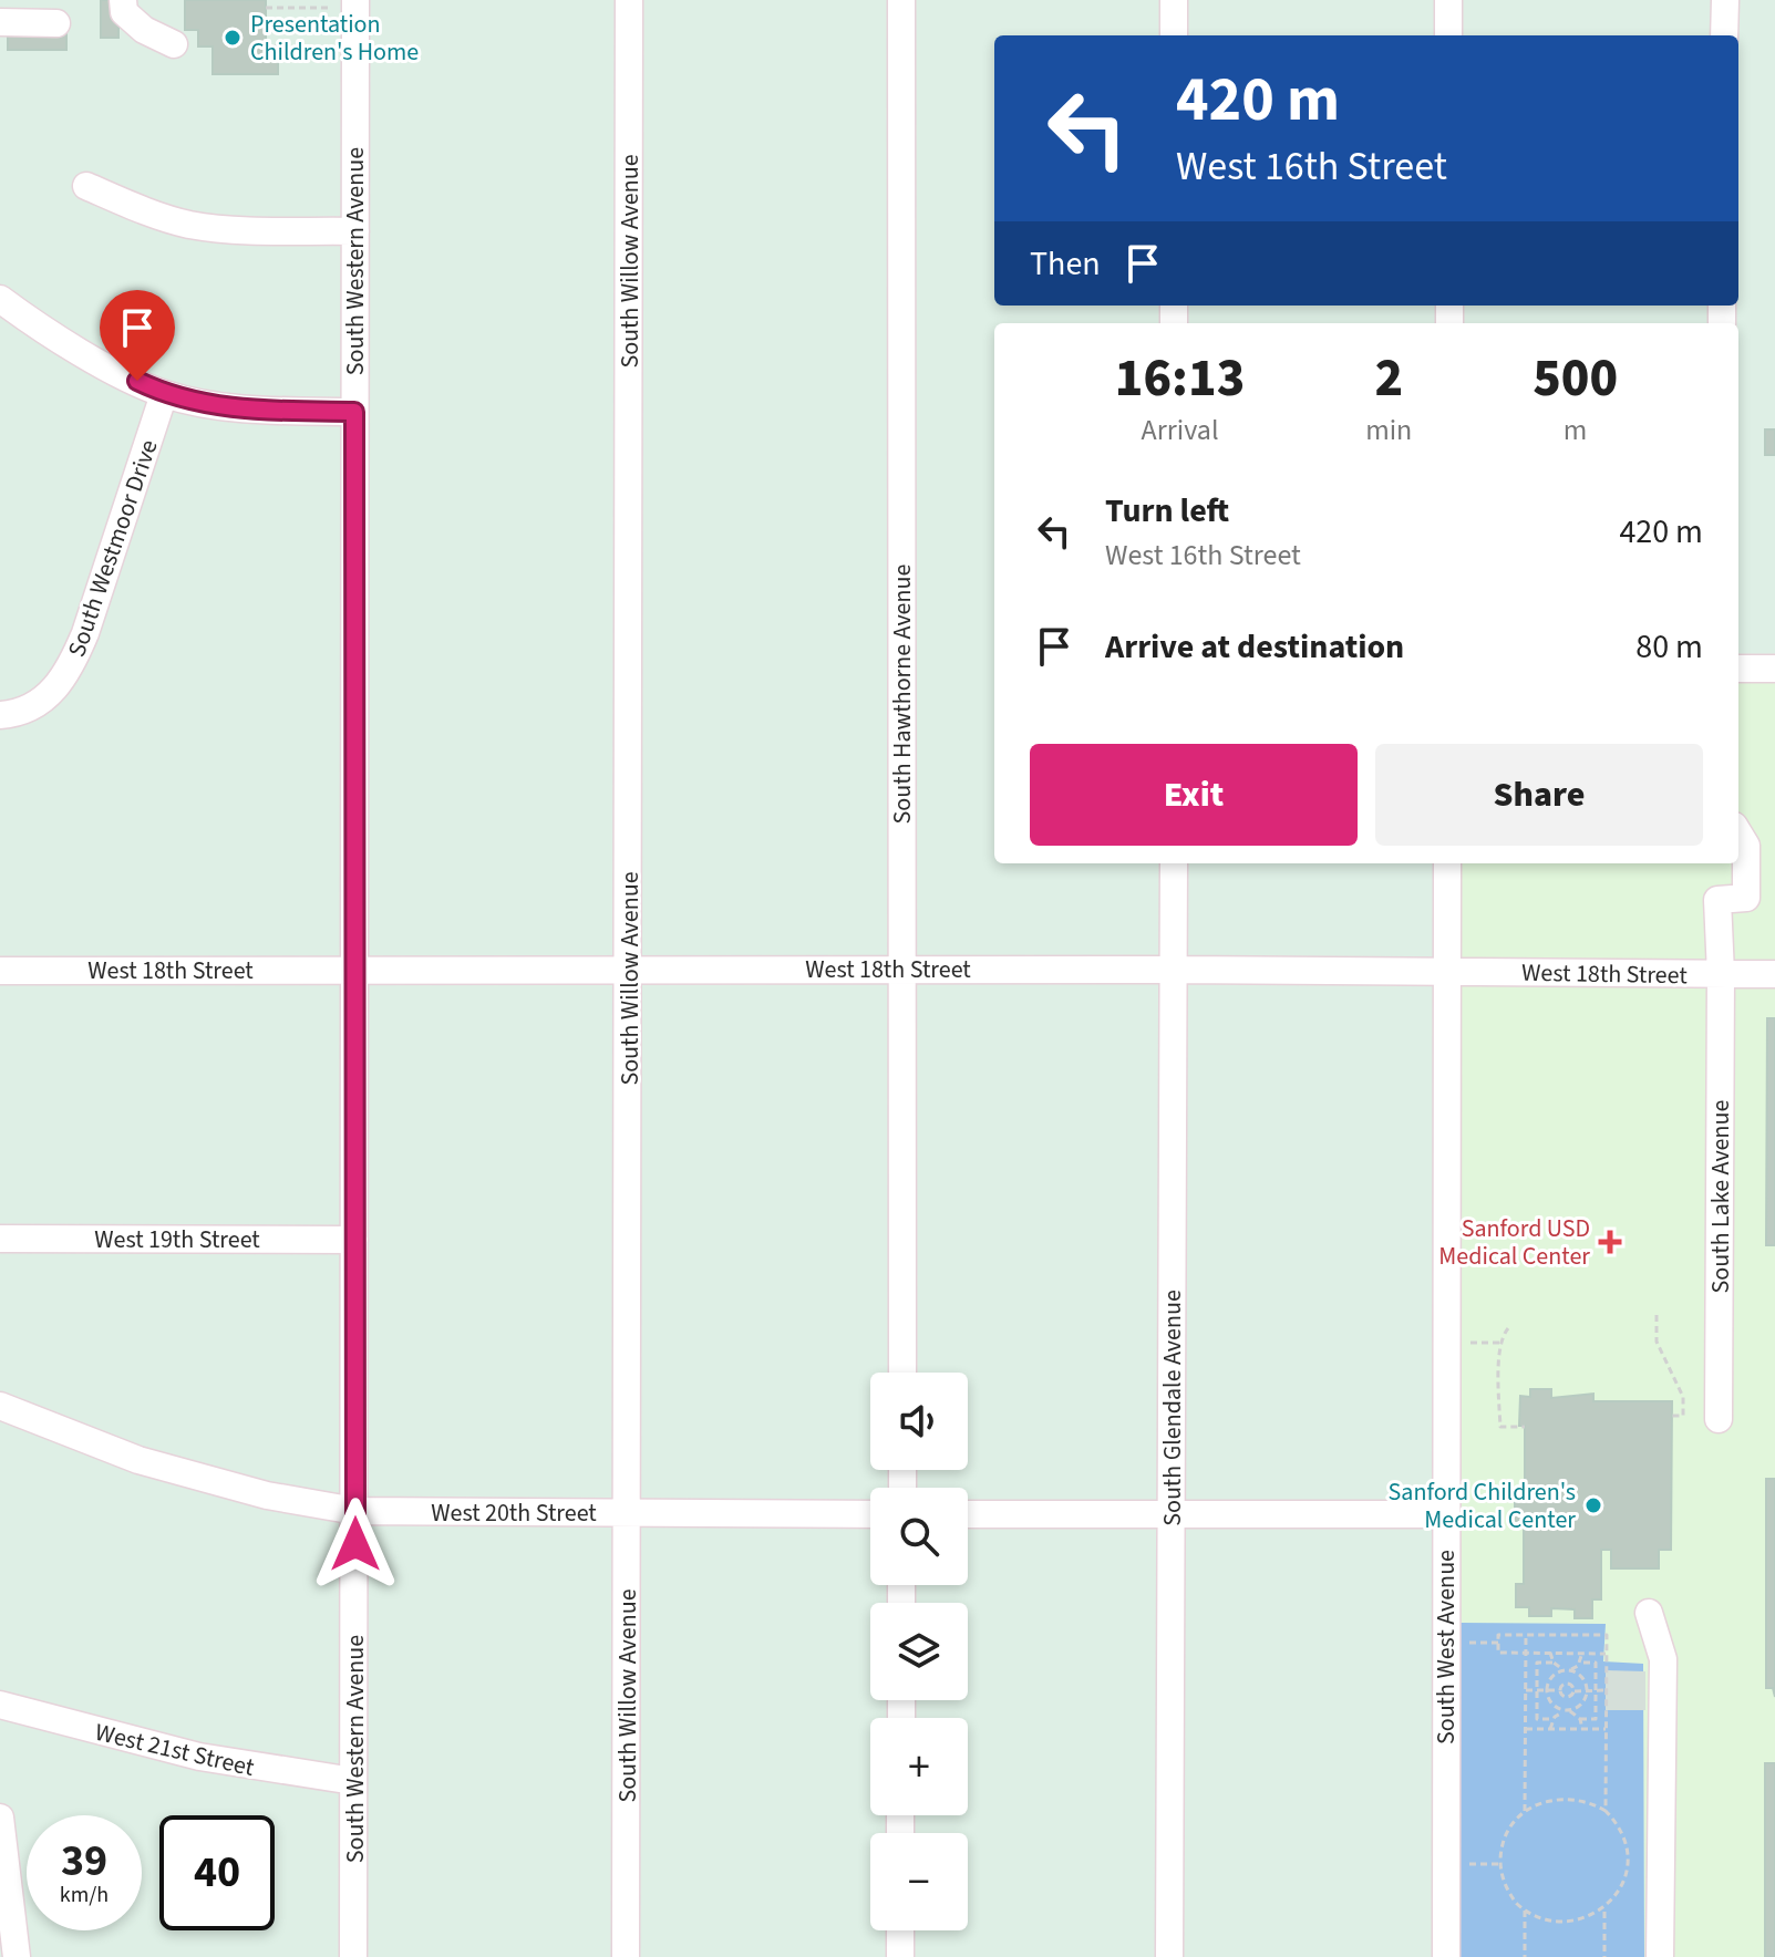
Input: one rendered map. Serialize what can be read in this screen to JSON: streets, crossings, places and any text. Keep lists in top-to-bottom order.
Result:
{
  "streets": {
    "street": [
      "South Western Avenue",
      "South Willow Avenue",
      "South Westmoor Drive",
      "South Hawthorne Avenue",
      "West 18th Street",
      "South Lake Avenue",
      "West 19th Street",
      "South Glendale Avenue",
      "West 20th Street",
      "South West Avenue",
      "West 21st Street"
    ]
  },
  "crossings": [
    ["South Western Avenue", "West 18th Street"],
    ["South Western Avenue", "West 19th Street"],
    ["South Western Avenue", "West 20th Street"],
    ["South Western Avenue", "West 21st Street"],
    ["South Willow Avenue", "West 18th Street"],
    ["South Willow Avenue", "West 20th Street"],
    ["South Hawthorne Avenue", "West 18th Street"],
    ["West 18th Street", "South Lake Avenue"],
    ["West 18th Street", "South Glendale Avenue"],
    ["West 18th Street", "South West Avenue"]
  ],
  "places": {
    "other": ["Presentation Children's Home", "Sanford Children's Medical Center"],
    "health": ["Sanford USD Medical Center"]
  },
  "page": {
    "turn": ["420 m", "West 16th Street"],
    "then": "Then",
    "eta": [
      "16:13",
      "Arrival",
      "2",
      "min",
      "500",
      "m"
    ],
    "list": [
      {
        "name": "Turn left",
        "note": "West 16th Street",
        "value": "420 m"
      },
      {
        "name": "Arrive at destination",
        "value": "80 m"
      }
    ],
    "buttons": ["Exit", "Share"],
    "map_buttons": ["+", "−"],
    "speed": "39 km/h",
    "limit": "40"
  }
}
